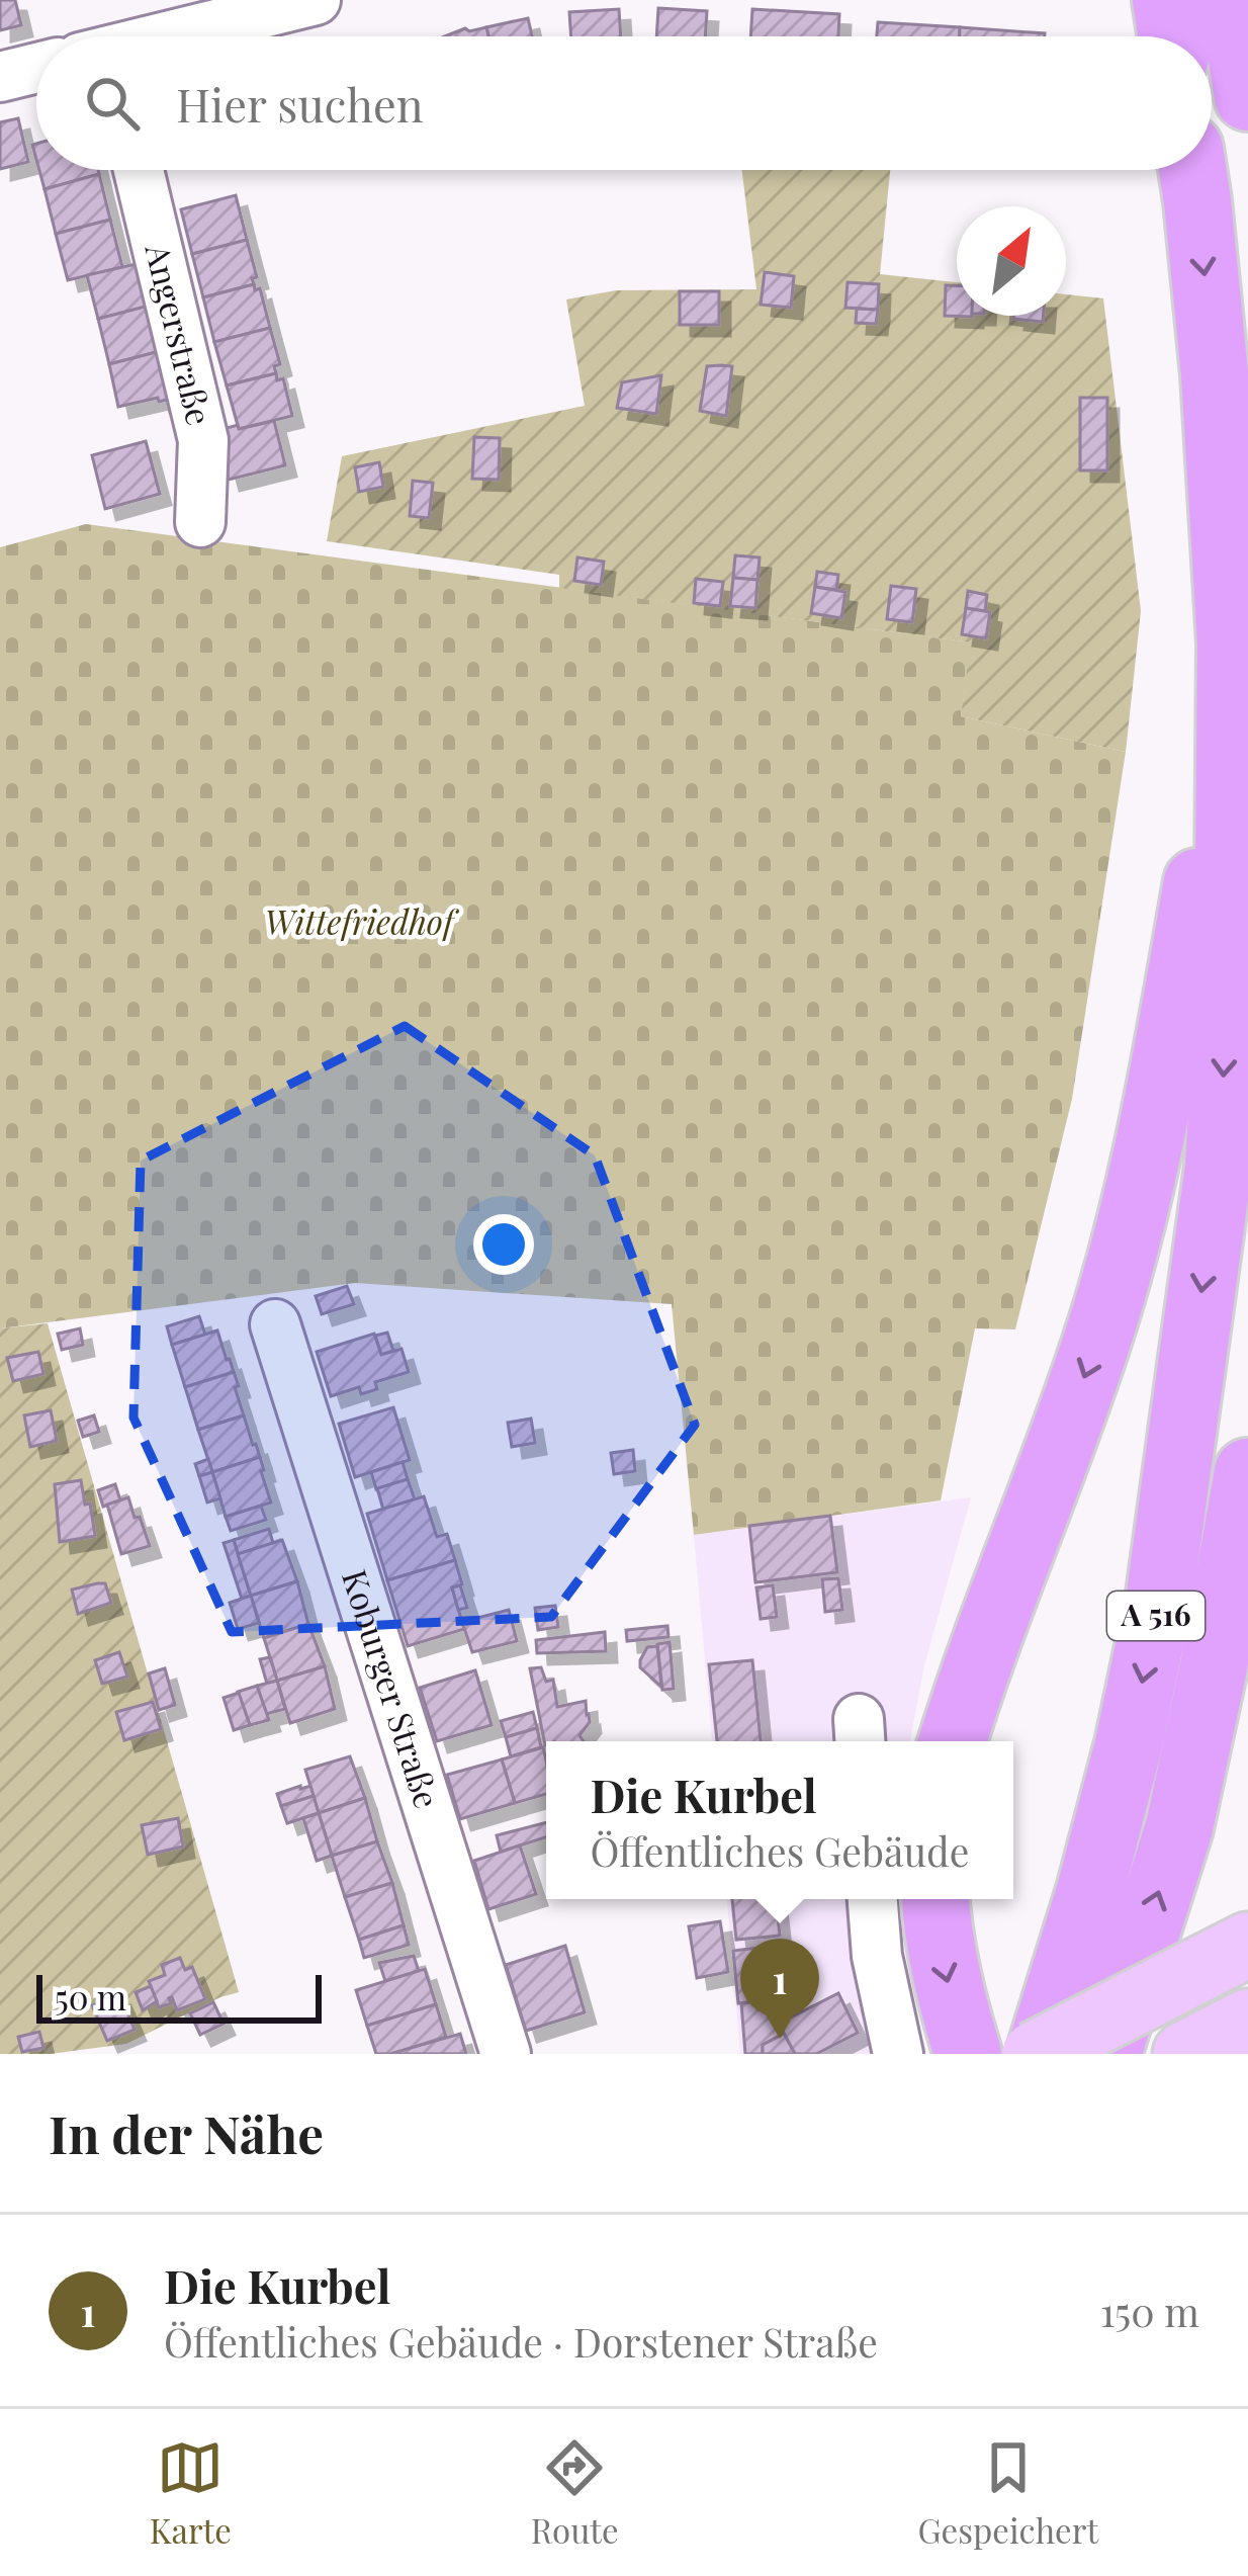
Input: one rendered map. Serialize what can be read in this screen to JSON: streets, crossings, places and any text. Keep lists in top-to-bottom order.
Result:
{
  "streets": {
    "highway": ["A 516"],
    "street": ["Angerstraße", "Koburger Straße"]
  },
  "parks": ["Wittefriedhof"],
  "scale_bar": "50 m",
  "north": "top right",
  "page": {
    "search": "Hier suchen",
    "popup": ["Die Kurbel", "Öffentliches Gebäude"],
    "pins": "1",
    "scale": "50 m",
    "heading": "In der Nähe",
    "list": [
      {
        "mark": "1",
        "name": "Die Kurbel",
        "note": "Öffentliches Gebäude · Dorstener Straße",
        "value": "150 m"
      }
    ],
    "nav": ["Karte", "Route", "Gespeichert"]
  }
}
